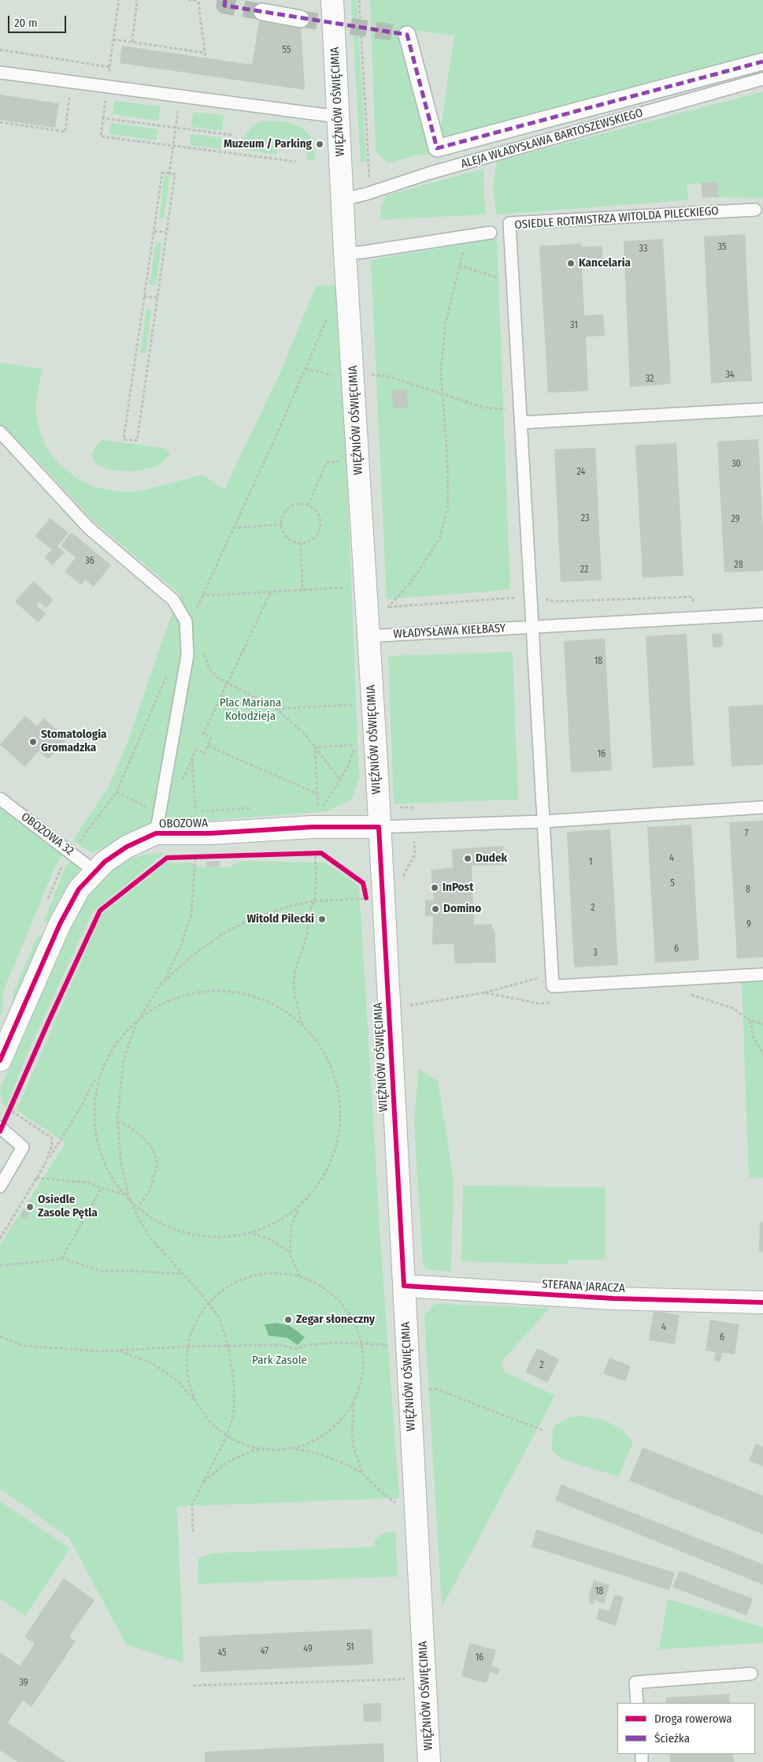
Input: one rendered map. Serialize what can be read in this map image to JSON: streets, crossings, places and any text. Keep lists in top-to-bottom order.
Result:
{
  "streets": {
    "street": ["WIĘŹNIÓW OŚWIĘCIMIA", "OBOZOWA", "STEFANA JARACZA"],
    "lane": [
      "ALEJA WŁADYSŁAWA BARTOSZEWSKIEGO",
      "OSIEDLE ROTMISTRZA WITOLDA PILECKIEGO",
      "WŁADYSŁAWA KIEŁBASY",
      "OBOZOWA 32"
    ]
  },
  "crossings": [
    ["WIĘŹNIÓW OŚWIĘCIMIA", "ALEJA WŁADYSŁAWA BARTOSZEWSKIEGO"],
    ["WIĘŹNIÓW OŚWIĘCIMIA", "WŁADYSŁAWA KIEŁBASY"],
    ["WIĘŹNIÓW OŚWIĘCIMIA", "OBOZOWA"],
    ["WIĘŹNIÓW OŚWIĘCIMIA", "STEFANA JARACZA"],
    ["OSIEDLE ROTMISTRZA WITOLDA PILECKIEGO", "WŁADYSŁAWA KIEŁBASY"],
    ["OBOZOWA", "OBOZOWA 32"]
  ],
  "parks": ["Plac Mariana Kołodzieja", "Park Zasole"],
  "places": [
    "Muzeum / Parking",
    "Kancelaria",
    "Stomatologia Gromadzka",
    "Dudek",
    "InPost",
    "Domino",
    "Witold Pilecki",
    "Osiedle Zasole Pętla",
    "Zegar słoneczny"
  ],
  "house_numbers": [
    "55",
    "35",
    "33",
    "31",
    "34",
    "32",
    "30",
    "24",
    "23",
    "29",
    "36",
    "28",
    "22",
    "18",
    "16",
    "7",
    "4",
    "1",
    "5",
    "8",
    "2",
    "9",
    "6",
    "3",
    "4",
    "6",
    "2",
    "18",
    "51",
    "49",
    "47",
    "45",
    "16",
    "39"
  ],
  "legend": ["Droga rowerowa", "Ścieżka"],
  "scale_bar": "20 m"
}
